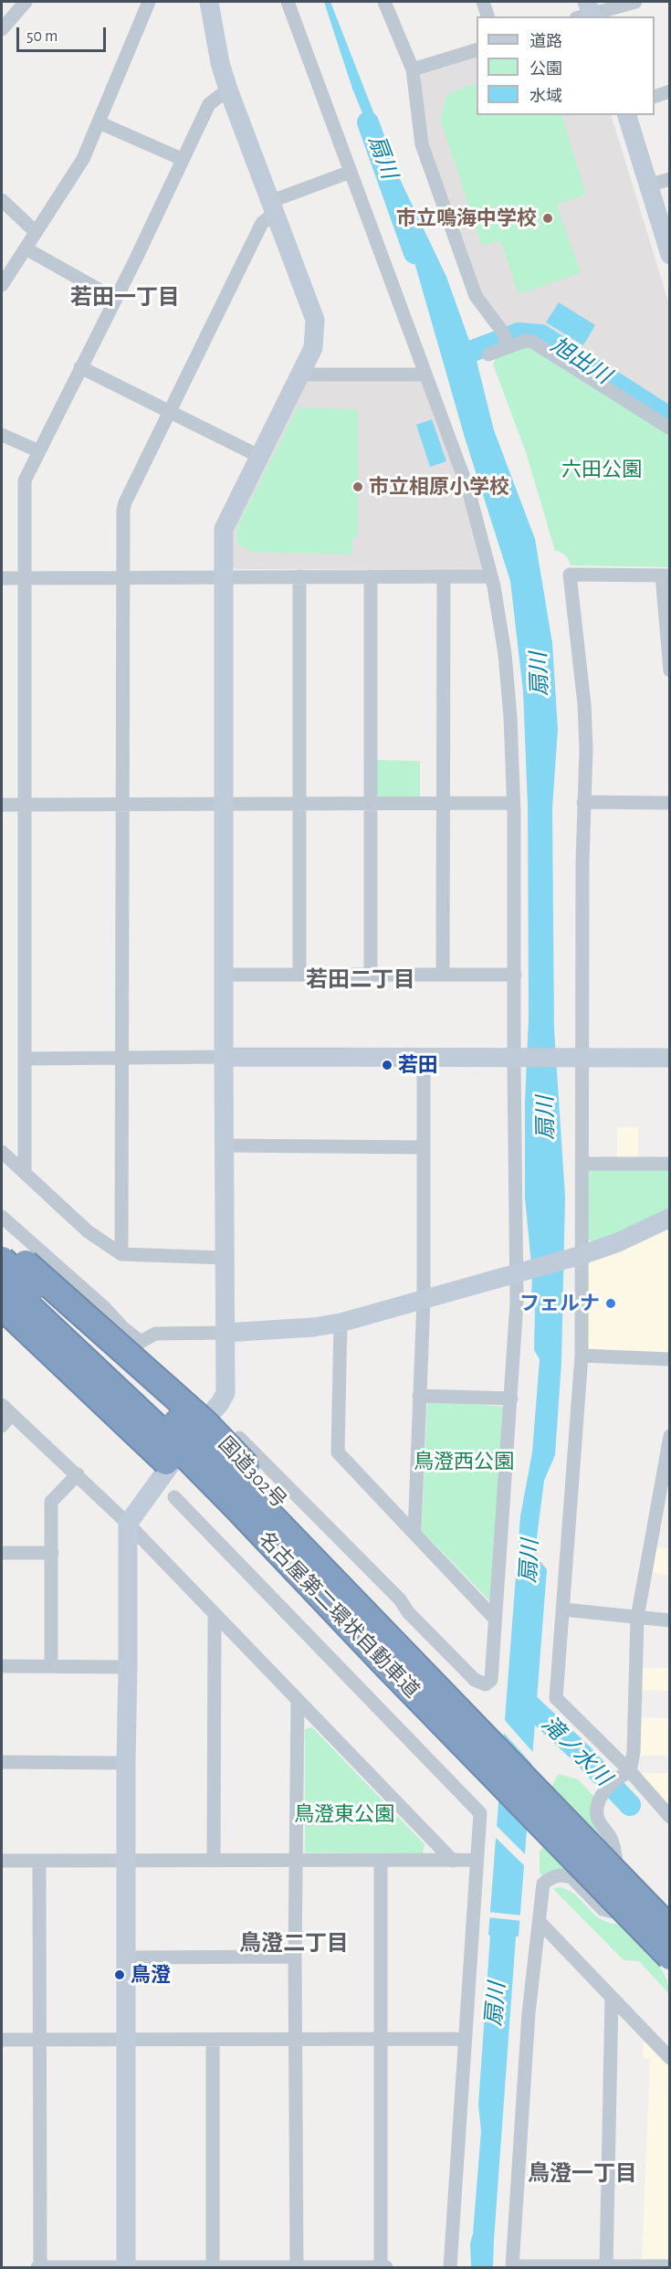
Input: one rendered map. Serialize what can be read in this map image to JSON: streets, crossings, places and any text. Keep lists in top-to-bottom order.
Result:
{
  "streets": {
    "highway": ["国道302号", "名古屋第二環状自動車道"]
  },
  "districts": [
    "若田一丁目",
    "若田二丁目",
    "鳥澄二丁目",
    "鳥澄一丁目"
  ],
  "water": ["扇川", "旭出川", "滝ノ水川"],
  "parks": ["六田公園", "鳥澄西公園", "鳥澄東公園"],
  "places": [
    "市立鳴海中学校",
    "市立相原小学校",
    "若田",
    "フェルナ",
    "鳥澄"
  ],
  "legend": ["道路", "公園", "水域"],
  "scale_bar": "50 m"
}
